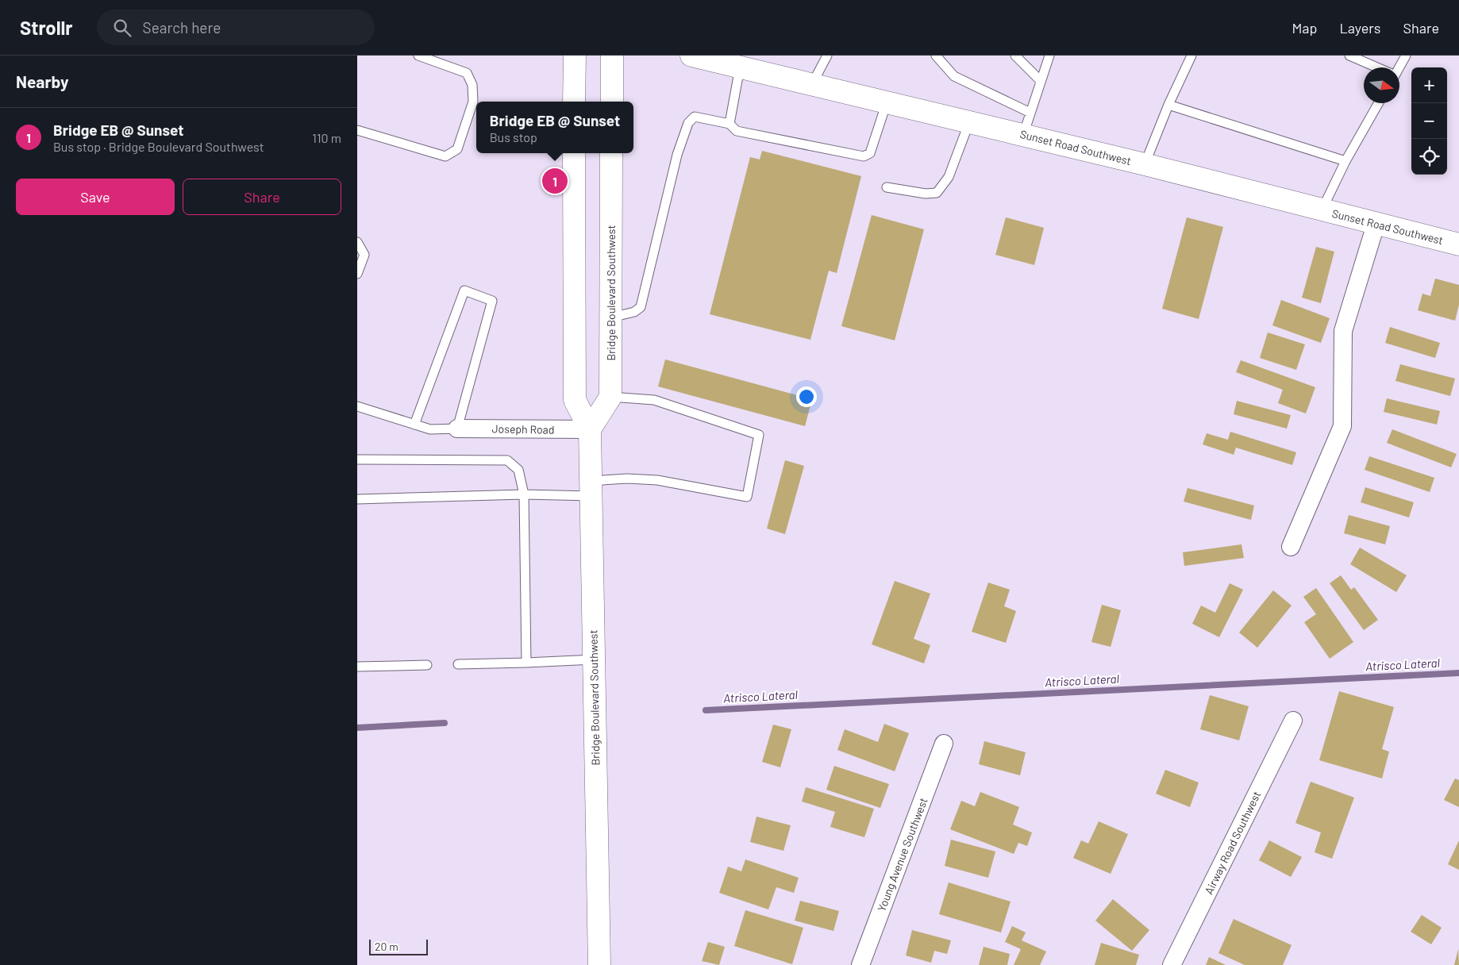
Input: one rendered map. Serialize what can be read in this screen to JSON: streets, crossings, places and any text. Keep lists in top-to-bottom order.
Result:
{
  "streets": {
    "main road": ["Sunset Road Southwest", "Bridge Boulevard Southwest"],
    "street": ["Joseph Road", "Airway Road Southwest", "Young Avenue Southwest"]
  },
  "crossings": [
    ["Bridge Boulevard Southwest", "Joseph Road"]
  ],
  "water": ["Atrisco Lateral"],
  "scale_bar": "20 m",
  "north": "right",
  "page": {
    "header": "Strollr",
    "search": "Search here",
    "nav": ["Map", "Layers", "Share"],
    "heading": "Nearby",
    "map_buttons": ["+", "−"],
    "popup": ["Bridge EB @ Sunset", "Bus stop"],
    "list": [
      {
        "mark": "1",
        "name": "Bridge EB @ Sunset",
        "note": "Bus stop · Bridge Boulevard Southwest",
        "value": "110 m"
      }
    ],
    "buttons": ["Save", "Share"],
    "pins": "1",
    "scale": "20 m"
  }
}
